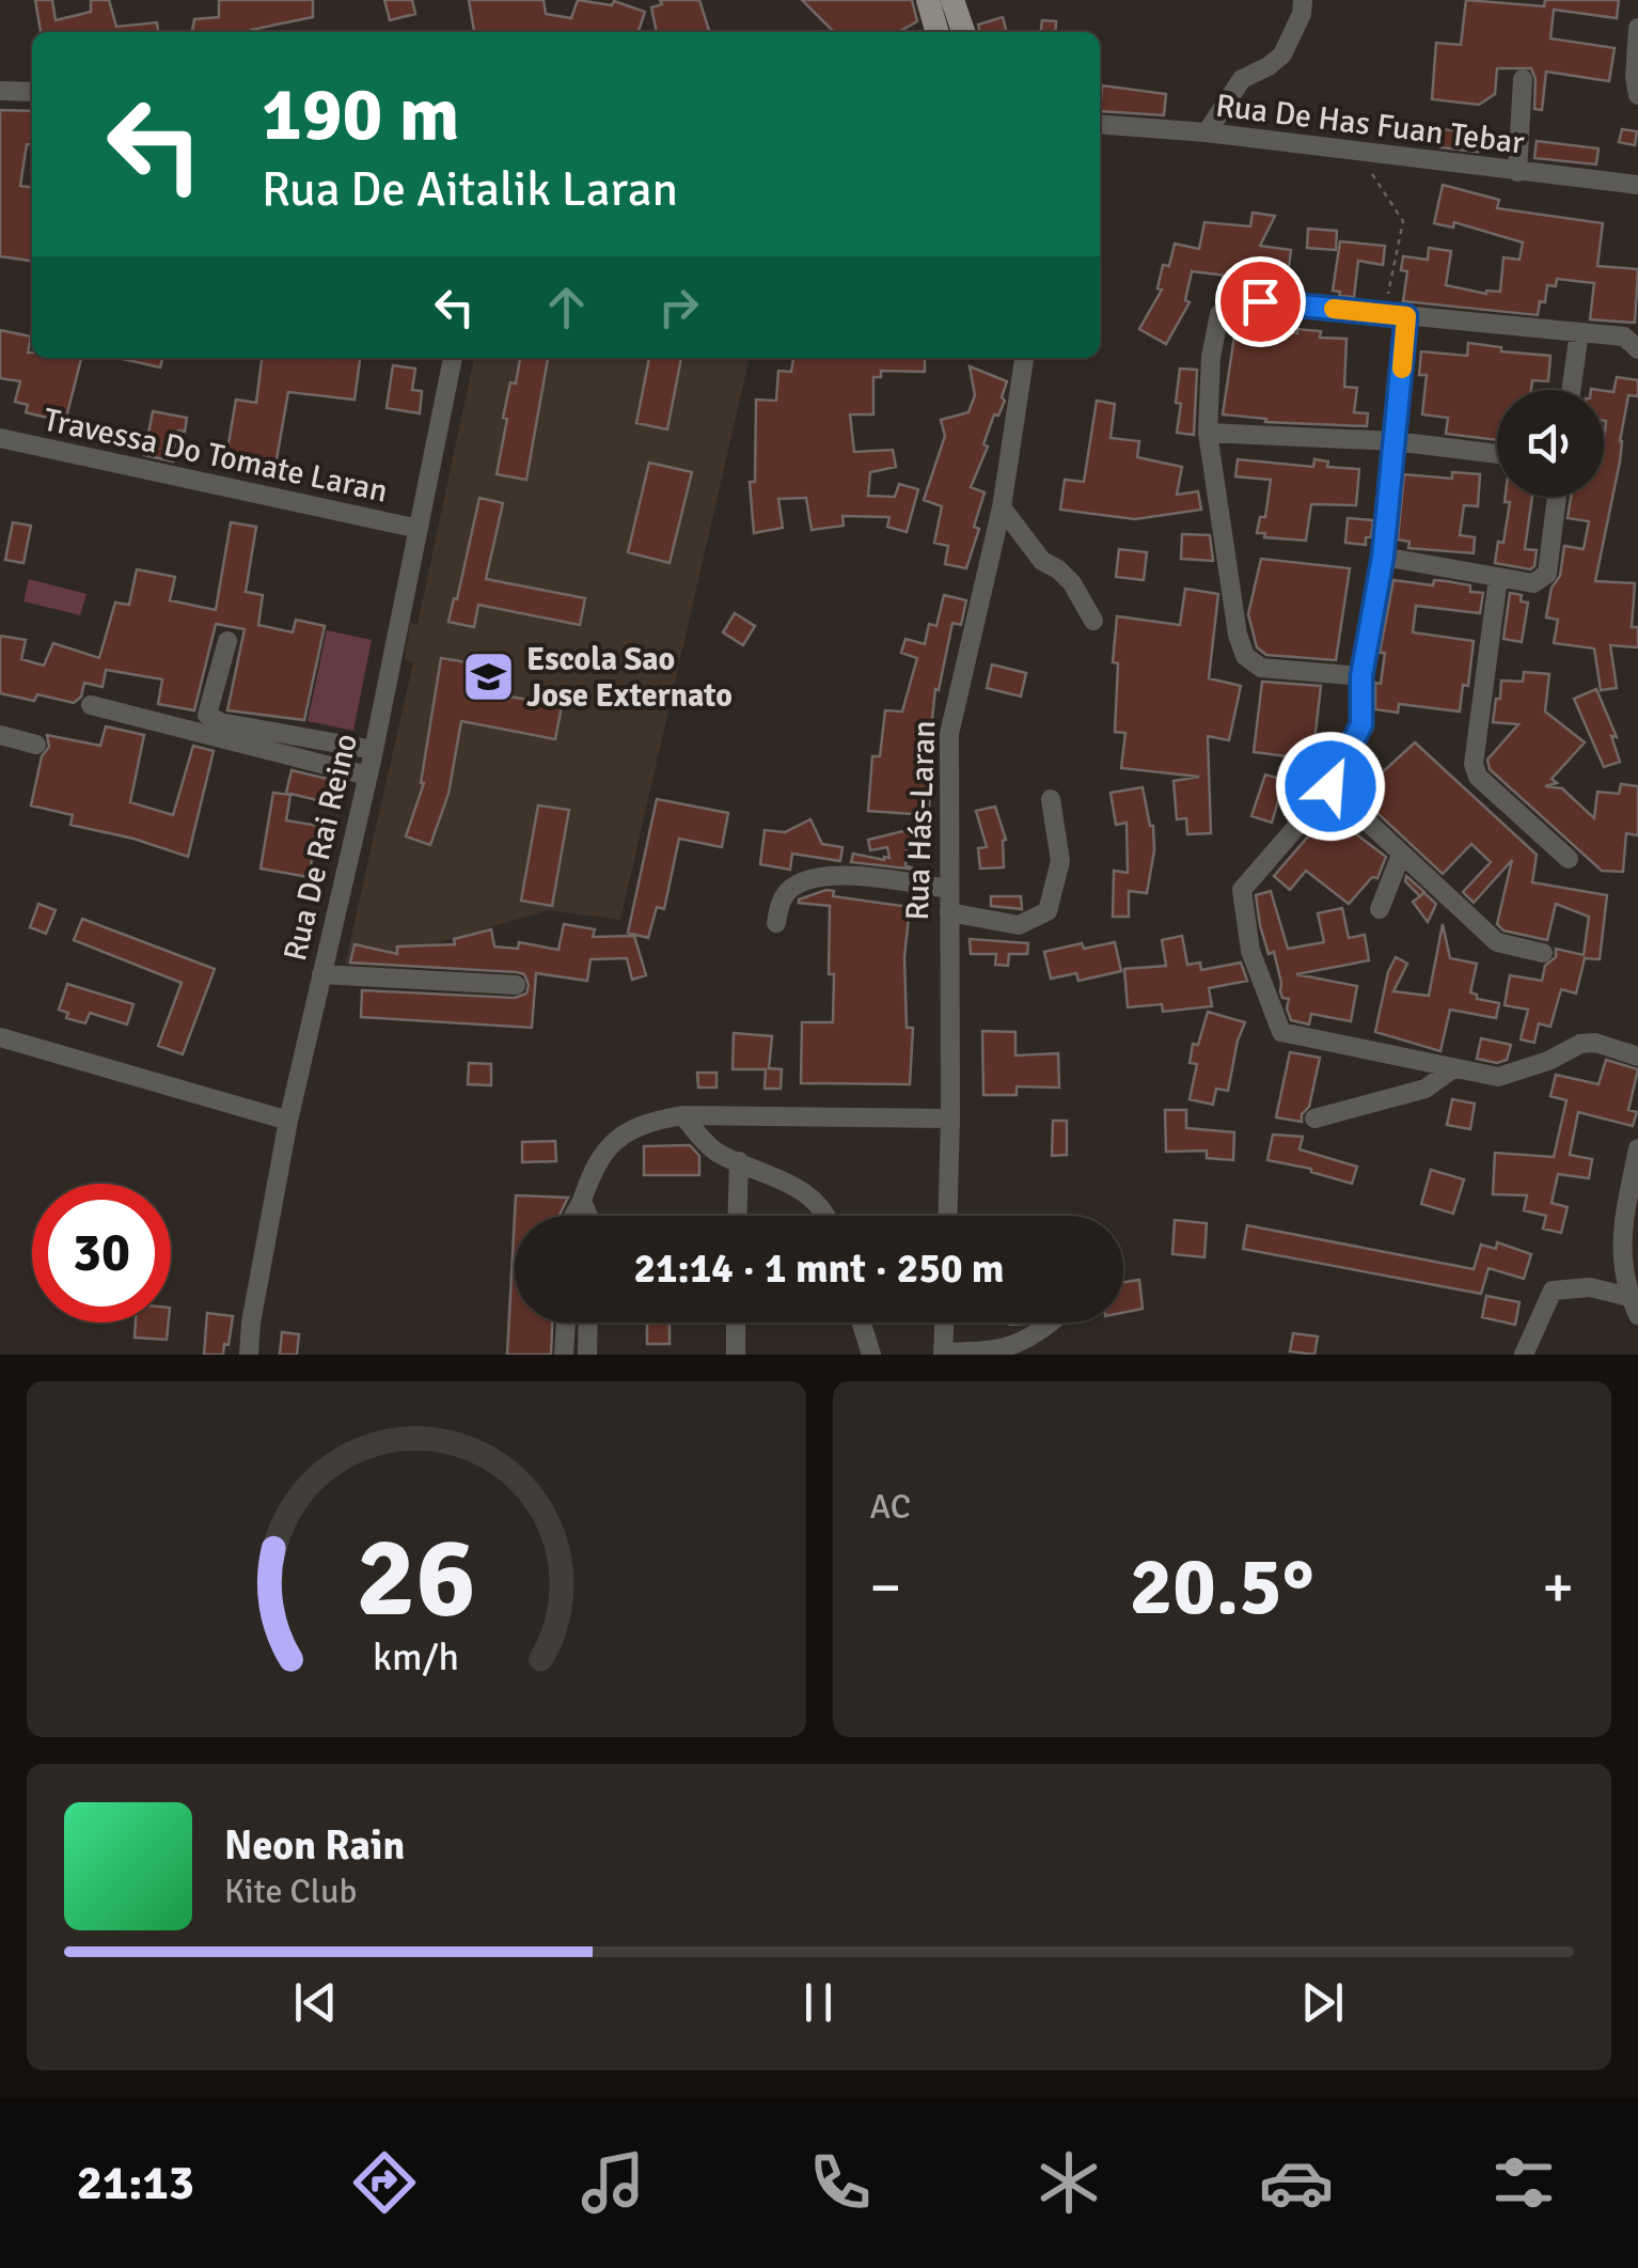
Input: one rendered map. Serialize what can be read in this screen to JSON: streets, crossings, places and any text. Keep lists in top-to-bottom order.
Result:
{
  "streets": {
    "street": [
      "Rua De Has Fuan Tebar",
      "Travessa Do Tomate Laran",
      "Rua Hás-Laran",
      "Rua De Rai Reino"
    ]
  },
  "crossings": [
    ["Travessa Do Tomate Laran", "Rua De Rai Reino"]
  ],
  "places": {
    "school or university": ["Escola Sao Jose Externato"]
  },
  "page": {
    "turn": ["190 m", "Rua De Aitalik Laran"],
    "limit": "30",
    "trip": "21:14 · 1 mnt · 250 m",
    "tile": "AC",
    "heat": ["−", "20.5°", "+"],
    "song": ["Neon Rain", "Kite Club"],
    "tabs": "21:13",
    "gauge": ["26", "km/h"]
  }
}
